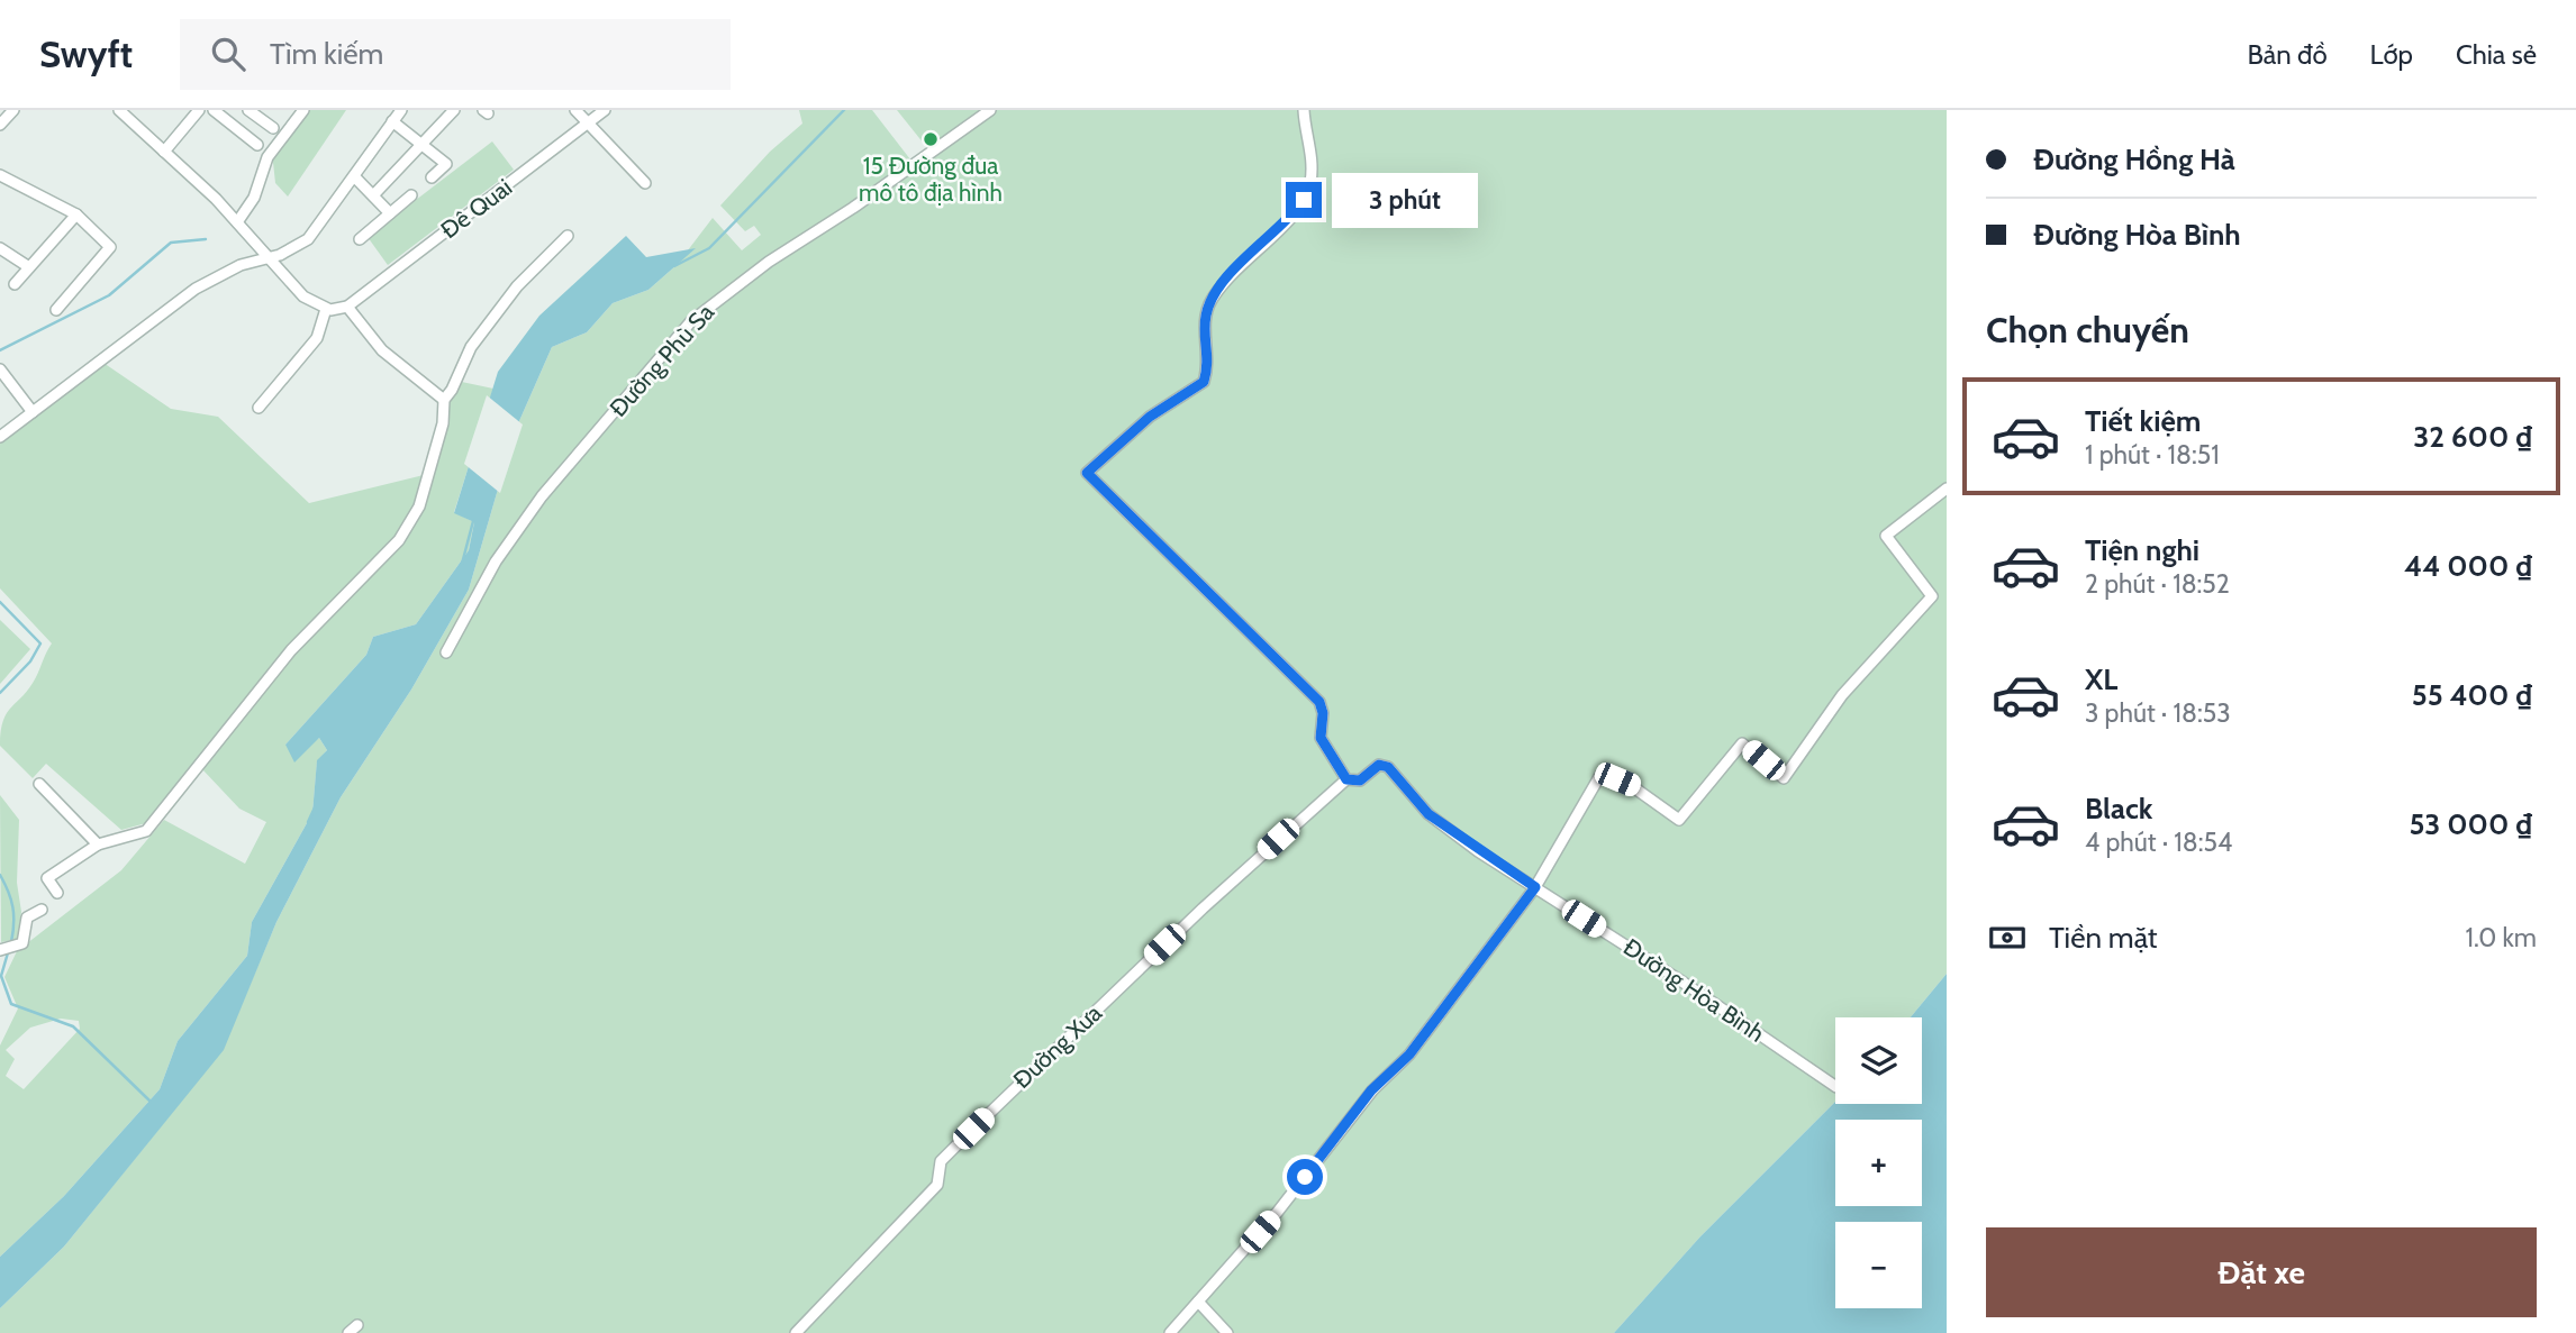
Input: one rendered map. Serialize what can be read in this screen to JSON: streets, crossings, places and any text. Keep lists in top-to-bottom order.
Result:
{
  "streets": {
    "street": [
      "Đê Quai",
      "Đường Phù Sa",
      "Đường Hòa Bình",
      "Đường Xưa"
    ]
  },
  "crossings": [
    ["Đường Hòa Bình", "Đường Xưa"]
  ],
  "places": ["15 Đường đua mô tô địa hình"],
  "page": {
    "header": "Swyft",
    "search": "Tìm kiếm",
    "nav": ["Bản đồ", "Lớp", "Chia sẻ"],
    "banner": ["Đường Hồng Hà", "Đường Hòa Bình"],
    "bubble": "3 phút",
    "heading": "Chọn chuyến",
    "list": [
      {
        "name": "Tiết kiệm",
        "note": "1 phút · 18:51",
        "value": "32 600 ₫"
      },
      {
        "name": "Tiện nghi",
        "note": "2 phút · 18:52",
        "value": "44 000 ₫"
      },
      {
        "name": "XL",
        "note": "3 phút · 18:53",
        "value": "55 400 ₫"
      },
      {
        "name": "Black",
        "note": "4 phút · 18:54",
        "value": "53 000 ₫"
      }
    ],
    "pay": ["Tiền mặt", "1.0 km"],
    "map_buttons": ["+", "−"],
    "buttons": "Đặt xe"
  }
}
